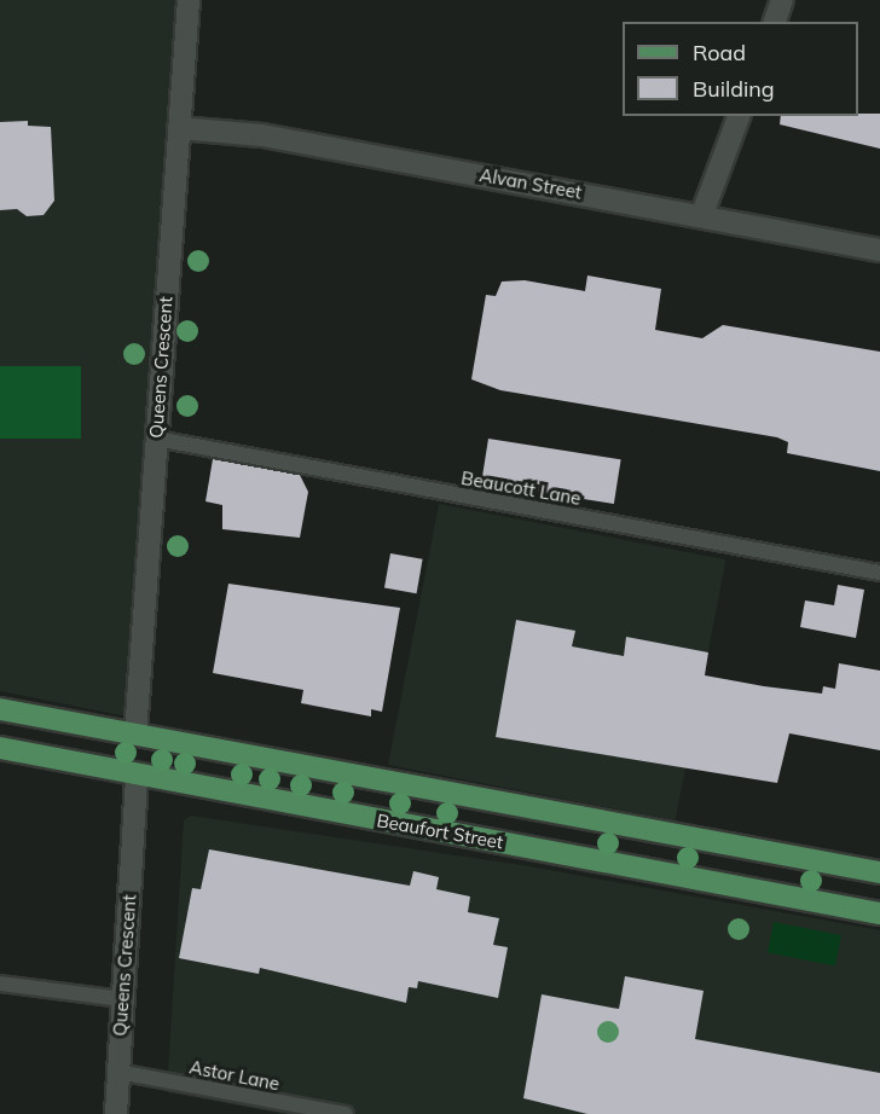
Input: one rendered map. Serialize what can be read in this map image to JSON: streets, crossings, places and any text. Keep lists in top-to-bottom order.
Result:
{
  "streets": {
    "main road": ["Beaufort Street"],
    "street": ["Alvan Street", "Queens Crescent"],
    "lane": ["Beaucott Lane", "Astor Lane"]
  },
  "crossings": [
    ["Alvan Street", "Queens Crescent"],
    ["Queens Crescent", "Beaucott Lane"],
    ["Queens Crescent", "Beaufort Street"],
    ["Queens Crescent", "Astor Lane"]
  ],
  "legend": ["Road", "Building"]
}
